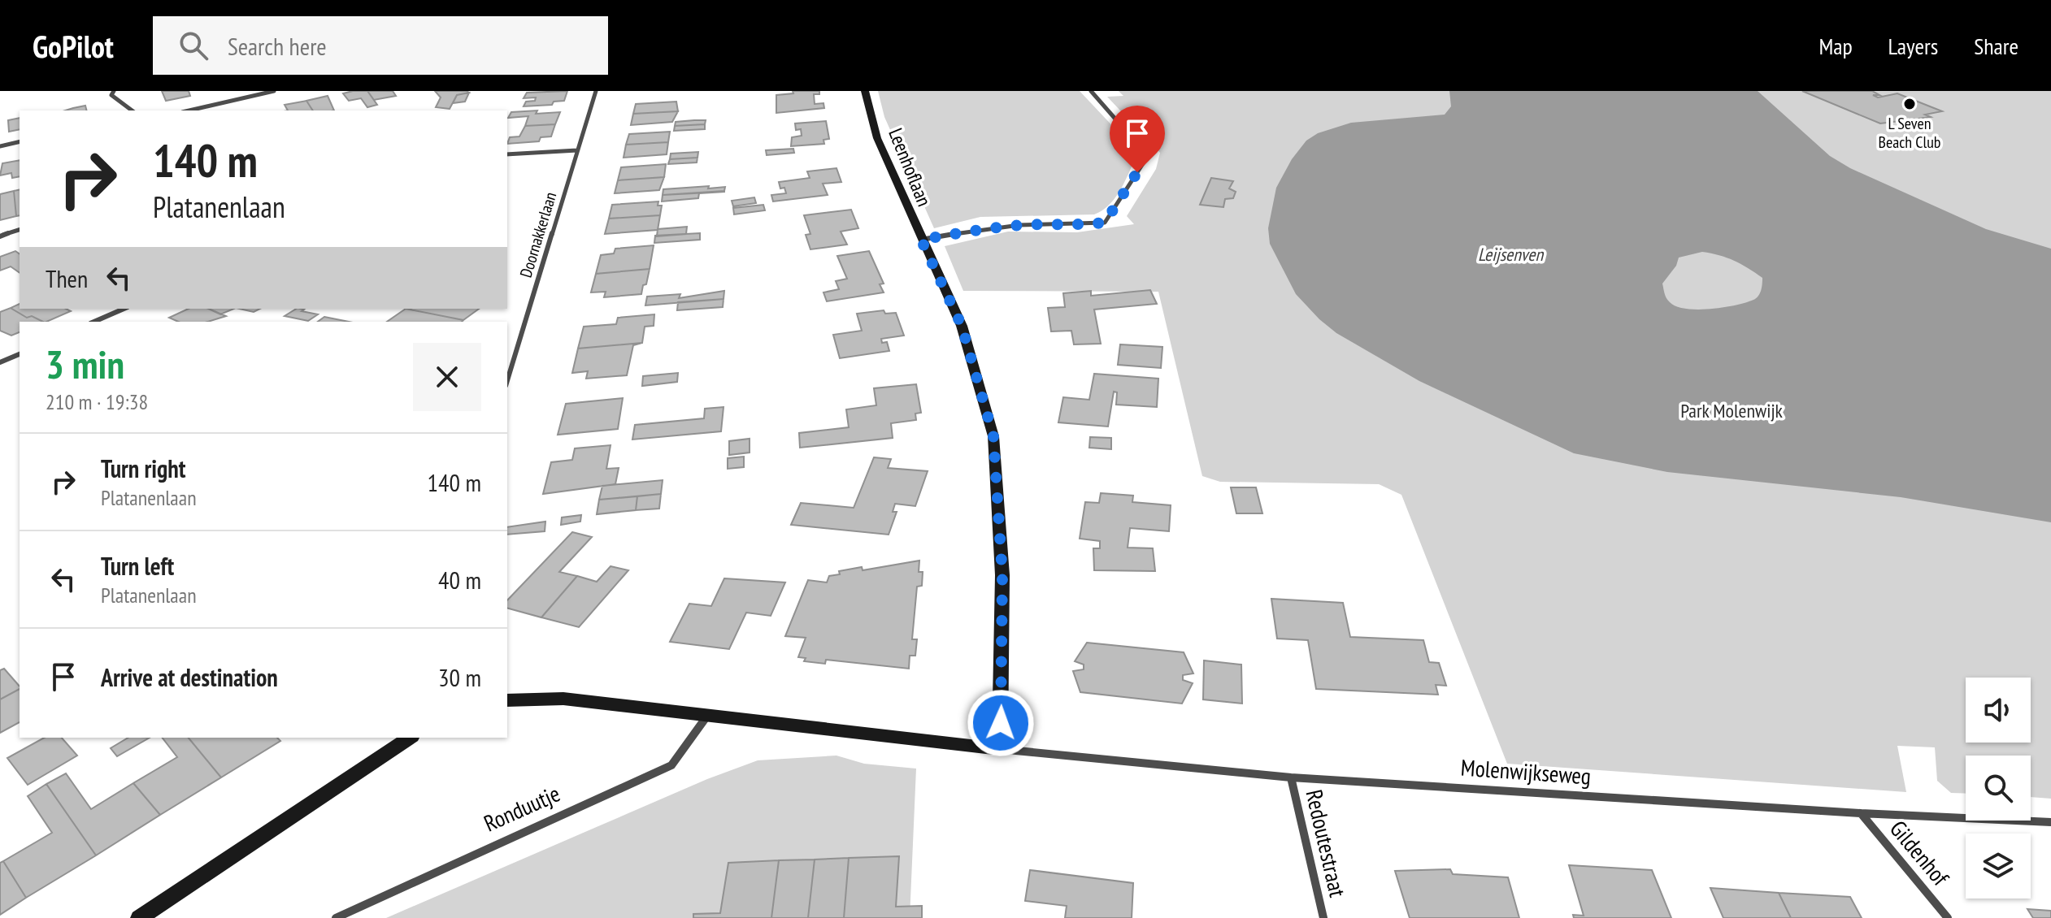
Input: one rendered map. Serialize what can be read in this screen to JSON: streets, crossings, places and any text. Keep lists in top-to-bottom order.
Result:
{
  "streets": {
    "street": [
      "Leenhoflaan",
      "Doornakkerlaan",
      "Molenwijkseweg",
      "Ronduutje",
      "Redoutestraat",
      "Gildenhof"
    ]
  },
  "crossings": [
    ["Leenhoflaan", "Molenwijkseweg"],
    ["Molenwijkseweg", "Redoutestraat"],
    ["Molenwijkseweg", "Gildenhof"]
  ],
  "water": ["Leijsenven"],
  "parks": ["Park Molenwijk"],
  "places": ["L Seven Beach Club"],
  "page": {
    "header": "GoPilot",
    "search": "Search here",
    "nav": ["Map", "Layers", "Share"],
    "turn": ["140 m", "Platanenlaan"],
    "then": "Then",
    "heading": ["3 min", "210 m · 19:38"],
    "list": [
      {
        "name": "Turn right",
        "note": "Platanenlaan",
        "value": "140 m"
      },
      {
        "name": "Turn left",
        "note": "Platanenlaan",
        "value": "40 m"
      },
      {
        "name": "Arrive at destination",
        "value": "30 m"
      }
    ]
  }
}
